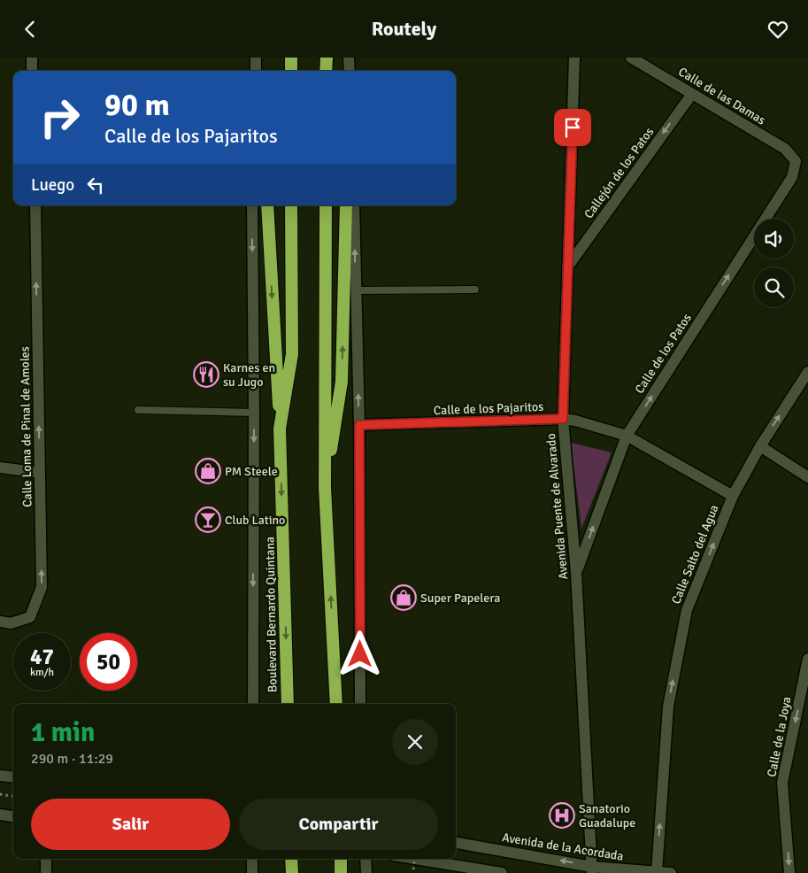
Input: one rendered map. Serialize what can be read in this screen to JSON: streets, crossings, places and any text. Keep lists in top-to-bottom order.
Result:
{
  "streets": {
    "highway": ["Boulevard Bernardo Quintana"],
    "street": [
      "Calle de las Damas",
      "Callejón de los Patos",
      "Calle de los Patos",
      "Calle de los Pajaritos",
      "Calle Loma de Pinal de Amoles",
      "Avenida Puente de Alvarado",
      "Calle Salto del Agua",
      "Calle de la Joya",
      "Avenida de la Acordada"
    ]
  },
  "crossings": [
    ["Calle de las Damas", "Callejón de los Patos"],
    ["Calle de las Damas", "Calle de los Patos"],
    ["Callejón de los Patos", "Avenida Puente de Alvarado"],
    ["Calle de los Patos", "Calle de los Pajaritos"],
    ["Calle de los Patos", "Avenida Puente de Alvarado"],
    ["Calle de los Pajaritos", "Avenida Puente de Alvarado"],
    ["Calle de los Pajaritos", "Calle Salto del Agua"],
    ["Avenida Puente de Alvarado", "Avenida de la Acordada"],
    ["Calle Salto del Agua", "Avenida de la Acordada"]
  ],
  "one_way": [
    "Callejón de los Patos",
    "Calle de los Patos",
    "Calle Loma de Pinal de Amoles",
    "Calle Salto del Agua",
    "Calle de la Joya"
  ],
  "places": {
    "restaurant": ["Karnes en su Jugo"],
    "shop": ["PM Steele", "Super Papelera"],
    "bar": ["Club Latino"],
    "hospital": ["Sanatorio Guadalupe"]
  },
  "page": {
    "header": "Routely",
    "turn": ["90 m", "Calle de los Pajaritos"],
    "then": "Luego",
    "speed": "47 km/h",
    "limit": "50",
    "heading": ["1 min", "290 m · 11:29"],
    "buttons": ["Salir", "Compartir"]
  }
}
